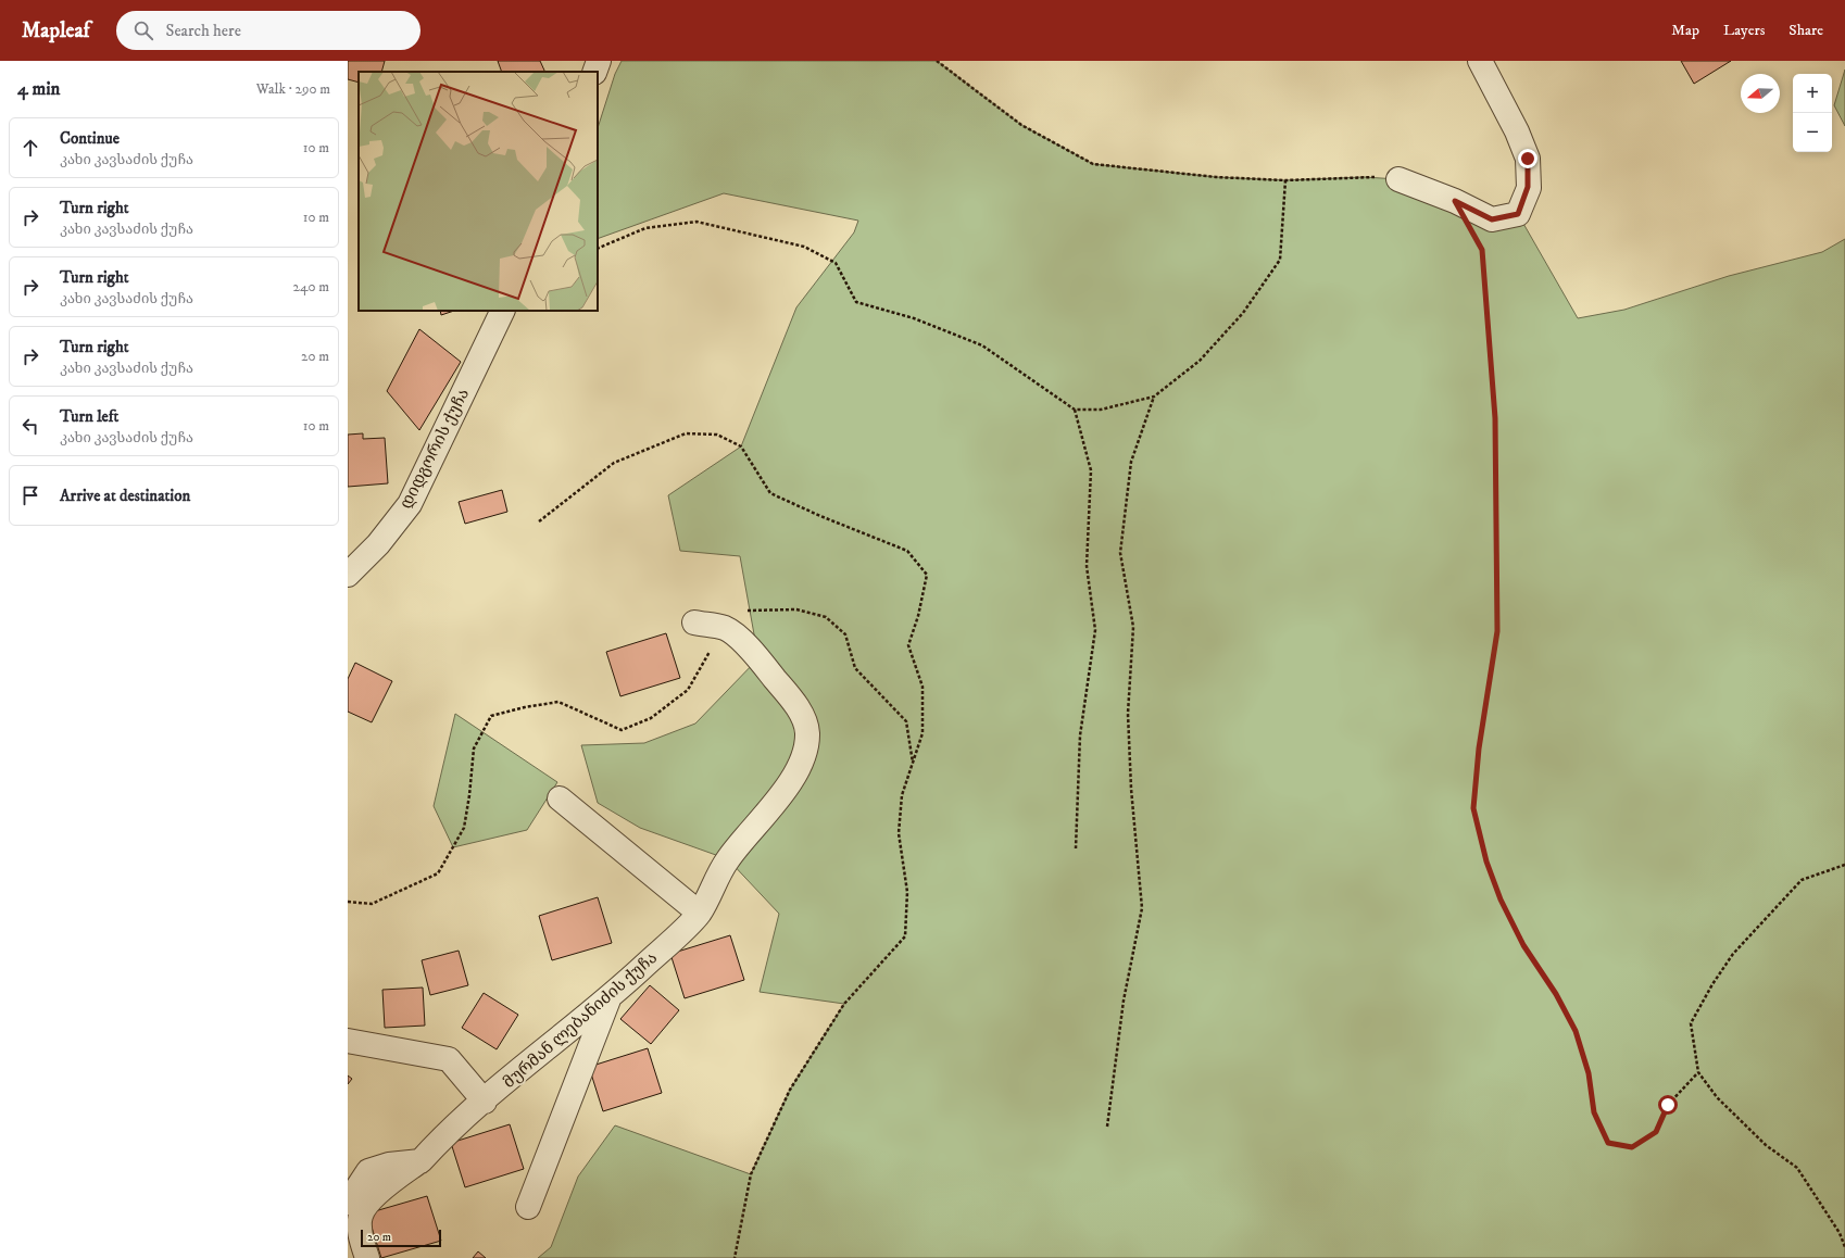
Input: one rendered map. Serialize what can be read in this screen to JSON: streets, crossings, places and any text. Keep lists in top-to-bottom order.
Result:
{
  "streets": {
    "street": ["დიდგორის ქუჩა", "მურმან ლებანიძის ქუჩა"]
  },
  "scale_bar": "20 m",
  "north": "left",
  "page": {
    "header": "Mapleaf",
    "search": "Search here",
    "nav": ["Map", "Layers", "Share"],
    "heading": ["4 min", "Walk · 290 m"],
    "map_buttons": ["+", "−"],
    "list": [
      ["Continue", "კახი კავსაძის ქუჩა", "10 m"],
      ["Turn right", "კახი კავსაძის ქუჩა", "10 m"],
      ["Turn right", "კახი კავსაძის ქუჩა", "240 m"],
      ["Turn right", "კახი კავსაძის ქუჩა", "20 m"],
      ["Turn left", "კახი კავსაძის ქუჩა", "10 m"],
      "Arrive at destination"
    ],
    "scale": "20 m"
  }
}
